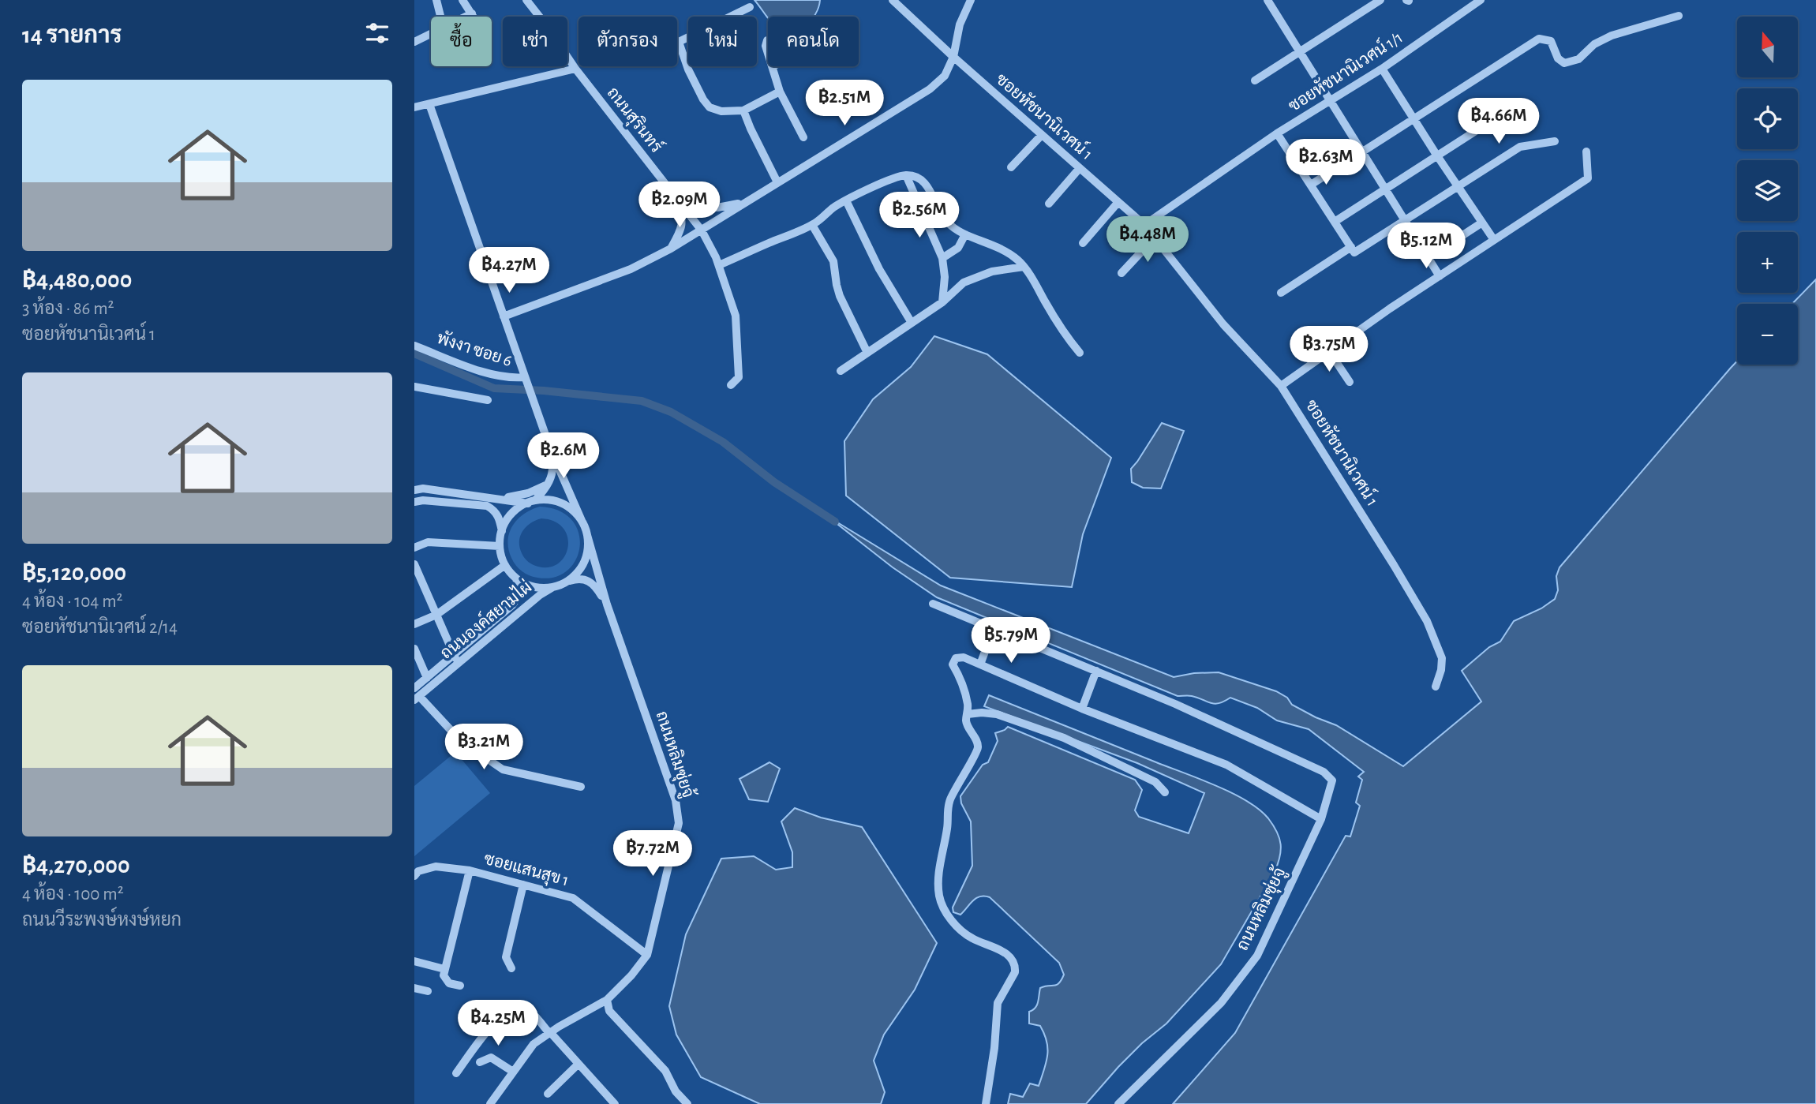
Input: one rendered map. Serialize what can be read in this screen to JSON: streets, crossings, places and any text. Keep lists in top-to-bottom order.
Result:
{
  "streets": {
    "street": [
      "ซอยหัชนานิเวศน์ 1/1",
      "ซอยหัชนานิเวศน์ 1",
      "ถนนสุรินทร์",
      "พังงา ซอย 6",
      "ถนนองค์สยามไผ่",
      "ถนนหลิมซุ่ยจู้",
      "ซอยแสนสุข 1"
    ]
  },
  "crossings": [
    ["ซอยหัชนานิเวศน์ 1/1", "ซอยหัชนานิเวศน์ 1"],
    ["ถนนองค์สยามไผ่", "ถนนหลิมซุ่ยจู้"],
    ["ถนนหลิมซุ่ยจู้", "ซอยแสนสุข 1"]
  ],
  "north": "top",
  "page": {
    "heading": "14 รายการ",
    "map_buttons": ["+", "−"],
    "chip": [
      "ซื้อ",
      "เช่า",
      "ตัวกรอง",
      "ใหม่",
      "คอนโด"
    ],
    "list": [
      {
        "name": "฿4,480,000",
        "note": "3 ห้อง · 86 m² · ซอยหัชนานิเวศน์ 1"
      },
      {
        "name": "฿5,120,000",
        "note": "4 ห้อง · 104 m² · ซอยหัชนานิเวศน์ 2/14"
      },
      {
        "name": "฿4,270,000",
        "note": "4 ห้อง · 100 m² · ถนนวีระพงษ์หงษ์หยก"
      }
    ],
    "price": [
      "฿2.51M",
      "฿4.66M",
      "฿2.63M",
      "฿2.09M",
      "฿2.56M",
      "฿4.48M",
      "฿5.12M",
      "฿4.27M",
      "฿3.75M",
      "฿2.6M",
      "฿5.79M",
      "฿3.21M",
      "฿7.72M",
      "฿4.25M"
    ]
  }
}
